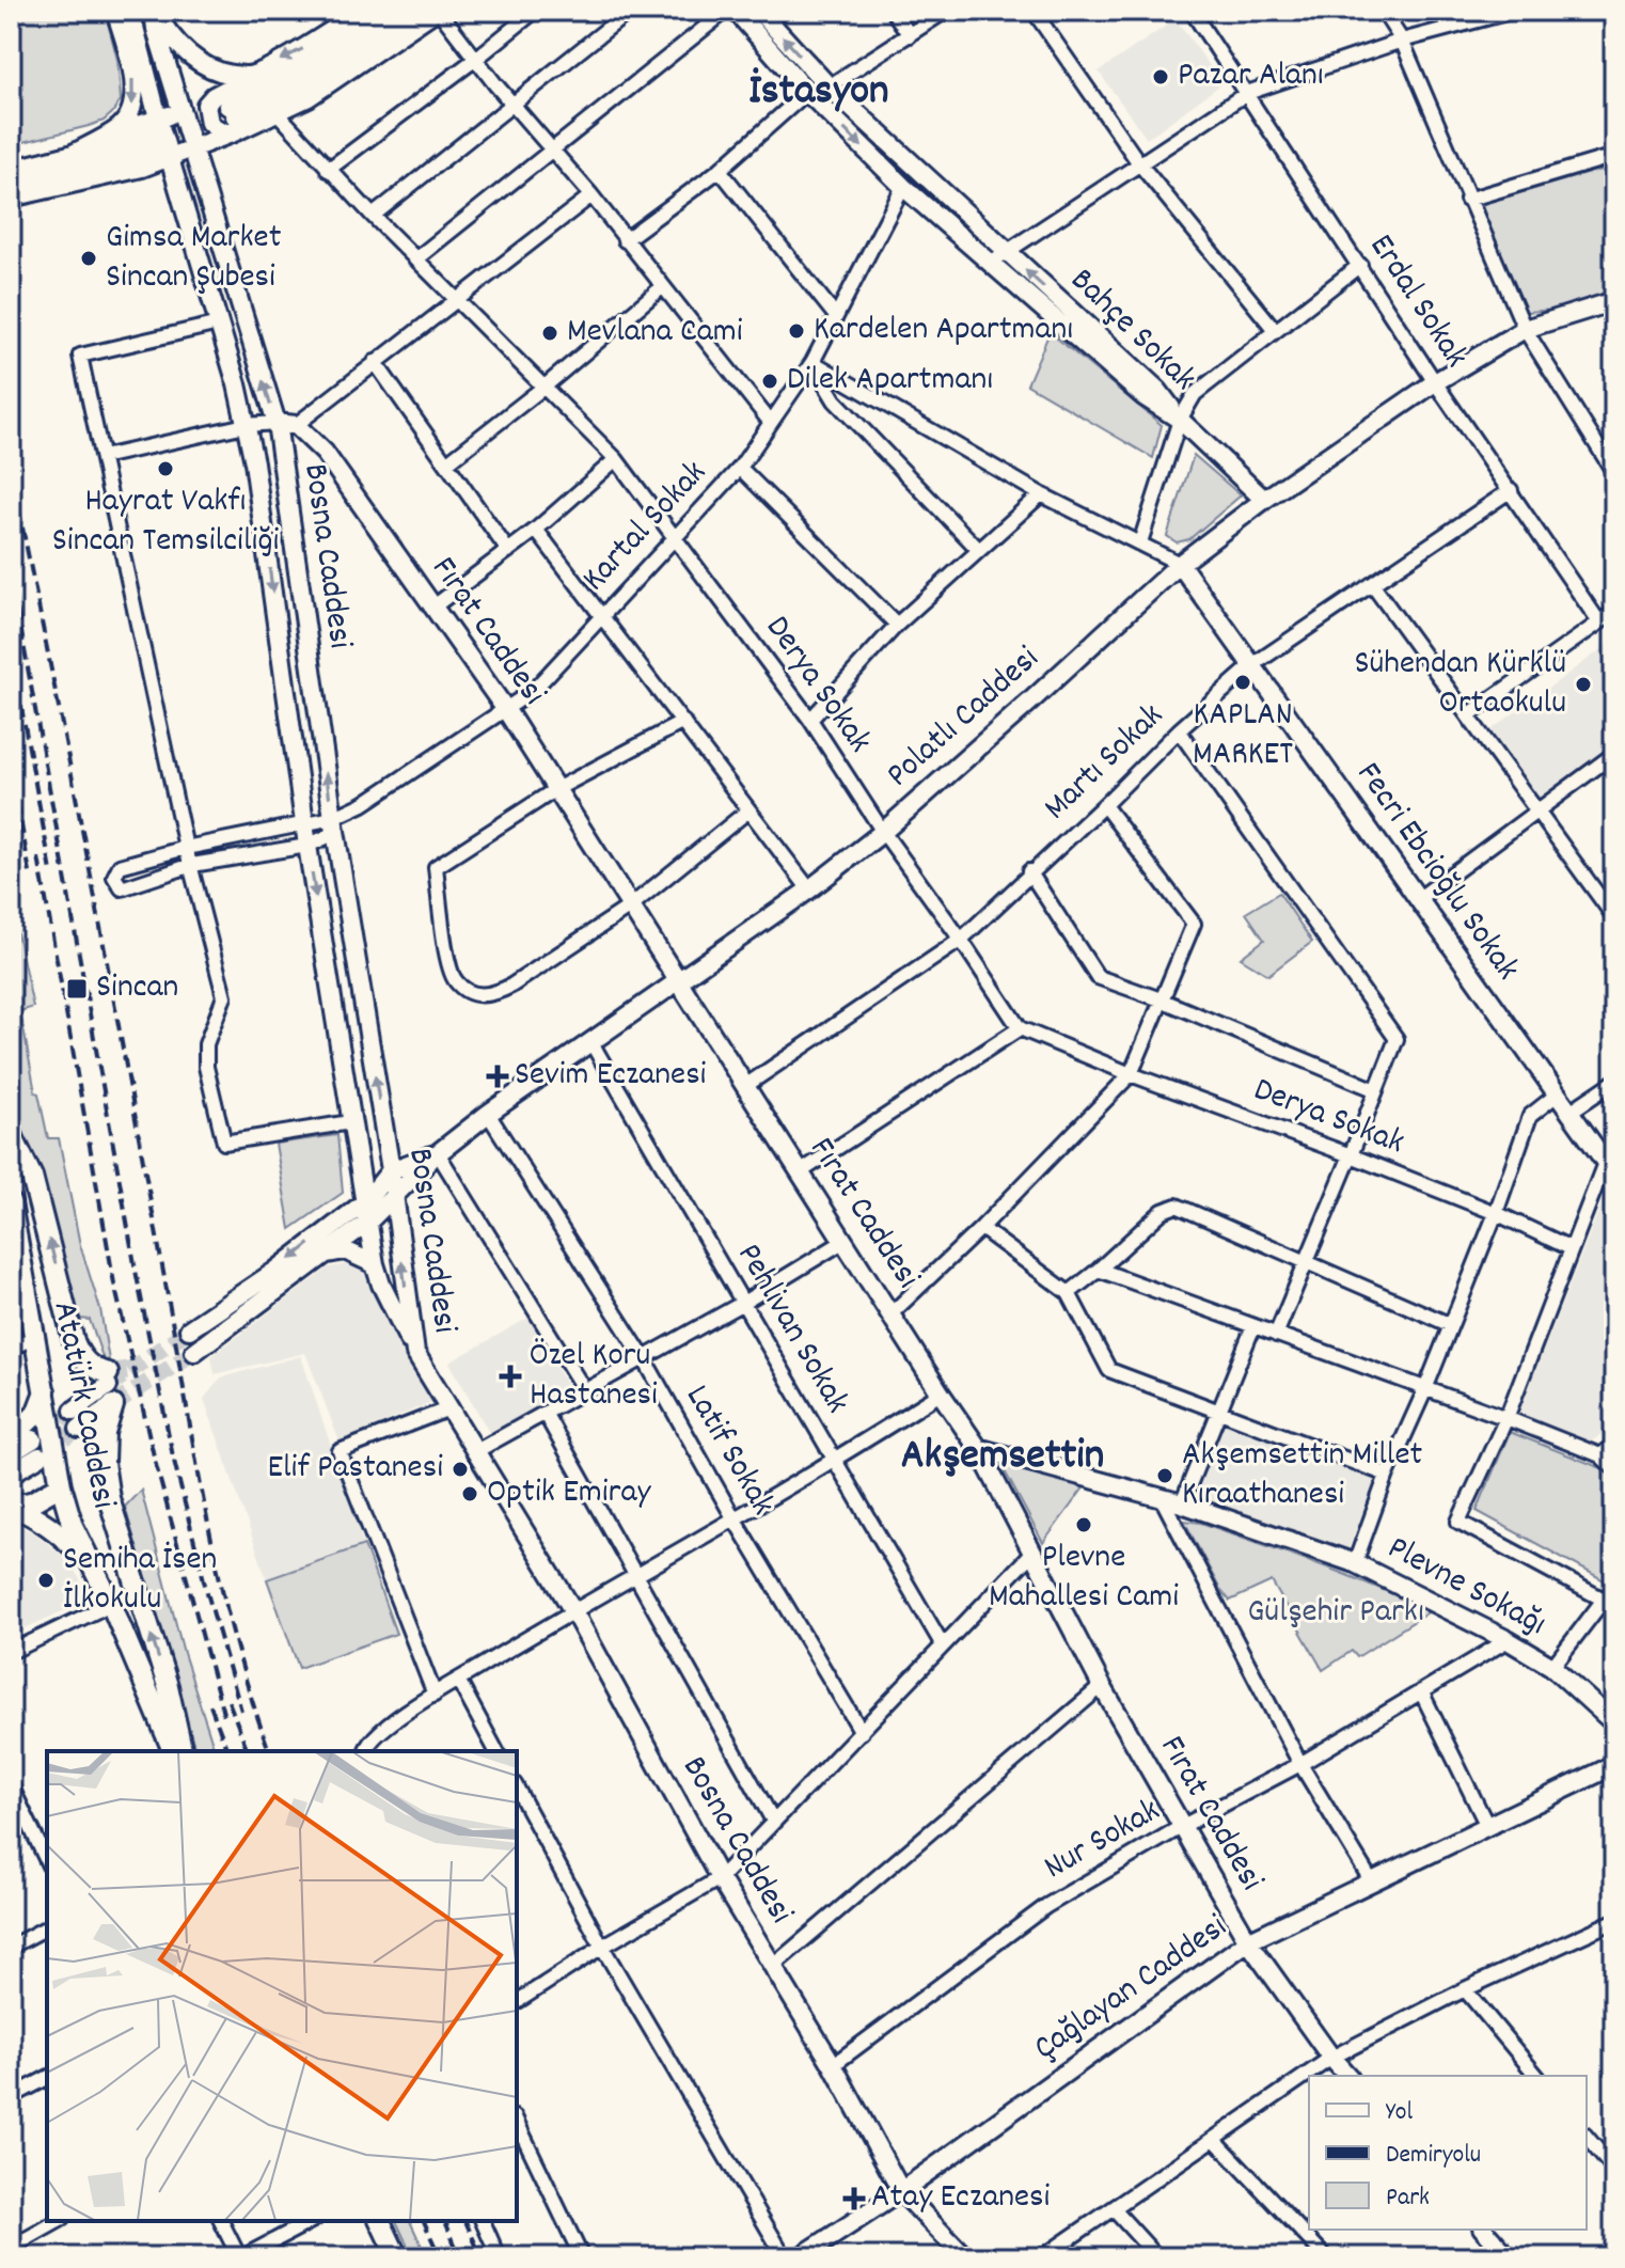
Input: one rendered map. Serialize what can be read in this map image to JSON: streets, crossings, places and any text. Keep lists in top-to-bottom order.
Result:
{
  "streets": {
    "main road": ["Atatürk Caddesi"],
    "street": [
      "Erdal Sokak",
      "Bahçe Sokak",
      "Kartal Sokak",
      "Bosna Caddesi",
      "Fırat Caddesi",
      "Derya Sokak",
      "Polatlı Caddesi",
      "Martı Sokak",
      "Fecri Ebcioğlu Sokak",
      "Pehlivan Sokak",
      "Latif Sokak",
      "Plevne Sokağı",
      "Nur Sokak",
      "Çağlayan Caddesi"
    ]
  },
  "crossings": [
    ["Erdal Sokak", "Polatlı Caddesi"],
    ["Erdal Sokak", "Martı Sokak"],
    ["Bahçe Sokak", "Kartal Sokak"],
    ["Bahçe Sokak", "Polatlı Caddesi"],
    ["Kartal Sokak", "Bosna Caddesi"],
    ["Kartal Sokak", "Fırat Caddesi"],
    ["Kartal Sokak", "Derya Sokak"],
    ["Bosna Caddesi", "Polatlı Caddesi"],
    ["Bosna Caddesi", "Nur Sokak"],
    ["Bosna Caddesi", "Çağlayan Caddesi"],
    ["Fırat Caddesi", "Polatlı Caddesi"],
    ["Fırat Caddesi", "Martı Sokak"],
    ["Fırat Caddesi", "Plevne Sokağı"],
    ["Fırat Caddesi", "Nur Sokak"],
    ["Fırat Caddesi", "Çağlayan Caddesi"],
    ["Derya Sokak", "Polatlı Caddesi"],
    ["Derya Sokak", "Martı Sokak"],
    ["Polatlı Caddesi", "Fecri Ebcioğlu Sokak"],
    ["Polatlı Caddesi", "Pehlivan Sokak"],
    ["Polatlı Caddesi", "Latif Sokak"],
    ["Martı Sokak", "Fecri Ebcioğlu Sokak"],
    ["Plevne Sokağı", "Nur Sokak"]
  ],
  "districts": ["İstasyon", "Akşemsettin"],
  "parks": ["Gülşehir Parkı"],
  "places": {
    "other": [
      "Pazar Alanı",
      "Gimsa Market Sincan Şubesi",
      "Kardelen Apartmanı",
      "Mevlana Cami",
      "Dilek Apartmanı",
      "Hayrat Vakfı Sincan Temsilciliği",
      "KAPLAN MARKET",
      "Sühendan Kürklü Ortaokulu",
      "Elif Pastanesi",
      "Akşemsettin Millet Kıraathanesi",
      "Optik Emiray",
      "Plevne Mahallesi Cami",
      "Semiha İsen İlkokulu"
    ],
    "transit": ["Sincan"],
    "health": ["Sevim Eczanesi", "Özel Koru Hastanesi", "Atay Eczanesi"]
  },
  "legend": ["Yol", "Demiryolu", "Park"]
}
